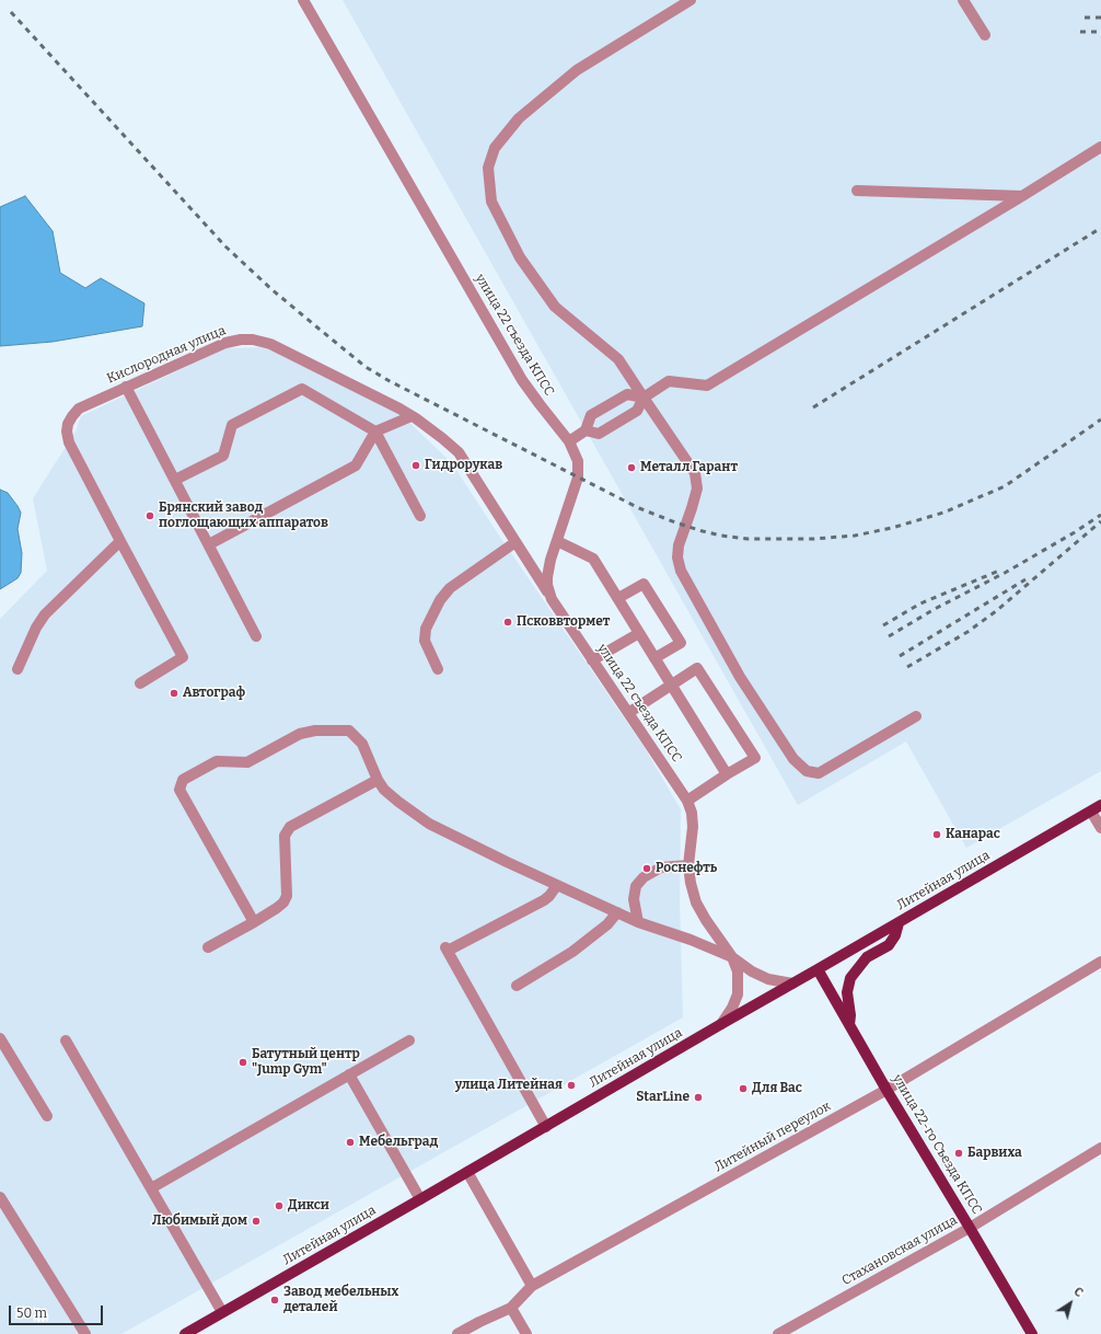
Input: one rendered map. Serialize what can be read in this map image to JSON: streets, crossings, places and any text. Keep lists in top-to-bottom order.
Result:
{
  "streets": {
    "main road": ["Литейная улица", "улица 22-го Съезда КПСС"],
    "street": [
      "улица 22 съезда КПСС",
      "Кислородная улица",
      "Литейный переулок",
      "Стахановская улица"
    ]
  },
  "crossings": [
    ["улица 22 съезда КПСС", "Кислородная улица"],
    ["улица 22 съезда КПСС", "Литейная улица"],
    ["Литейная улица", "улица 22-го Съезда КПСС"],
    ["Литейный переулок", "улица 22-го Съезда КПСС"],
    ["улица 22-го Съезда КПСС", "Стахановская улица"]
  ],
  "places": [
    "Гидрорукав",
    "Металл Гарант",
    "Брянский завод поглощающих аппаратов",
    "Псковвтормет",
    "Автограф",
    "Канарас",
    "Роснефть",
    "Батутный центр \"Jump Gym\"",
    "улица Литейная",
    "Для Вас",
    "StarLine",
    "Мебельград",
    "Барвиха",
    "Дикси",
    "Любимый дом",
    "Завод мебельных деталей"
  ],
  "scale_bar": "50 m",
  "north": "top right"
}
